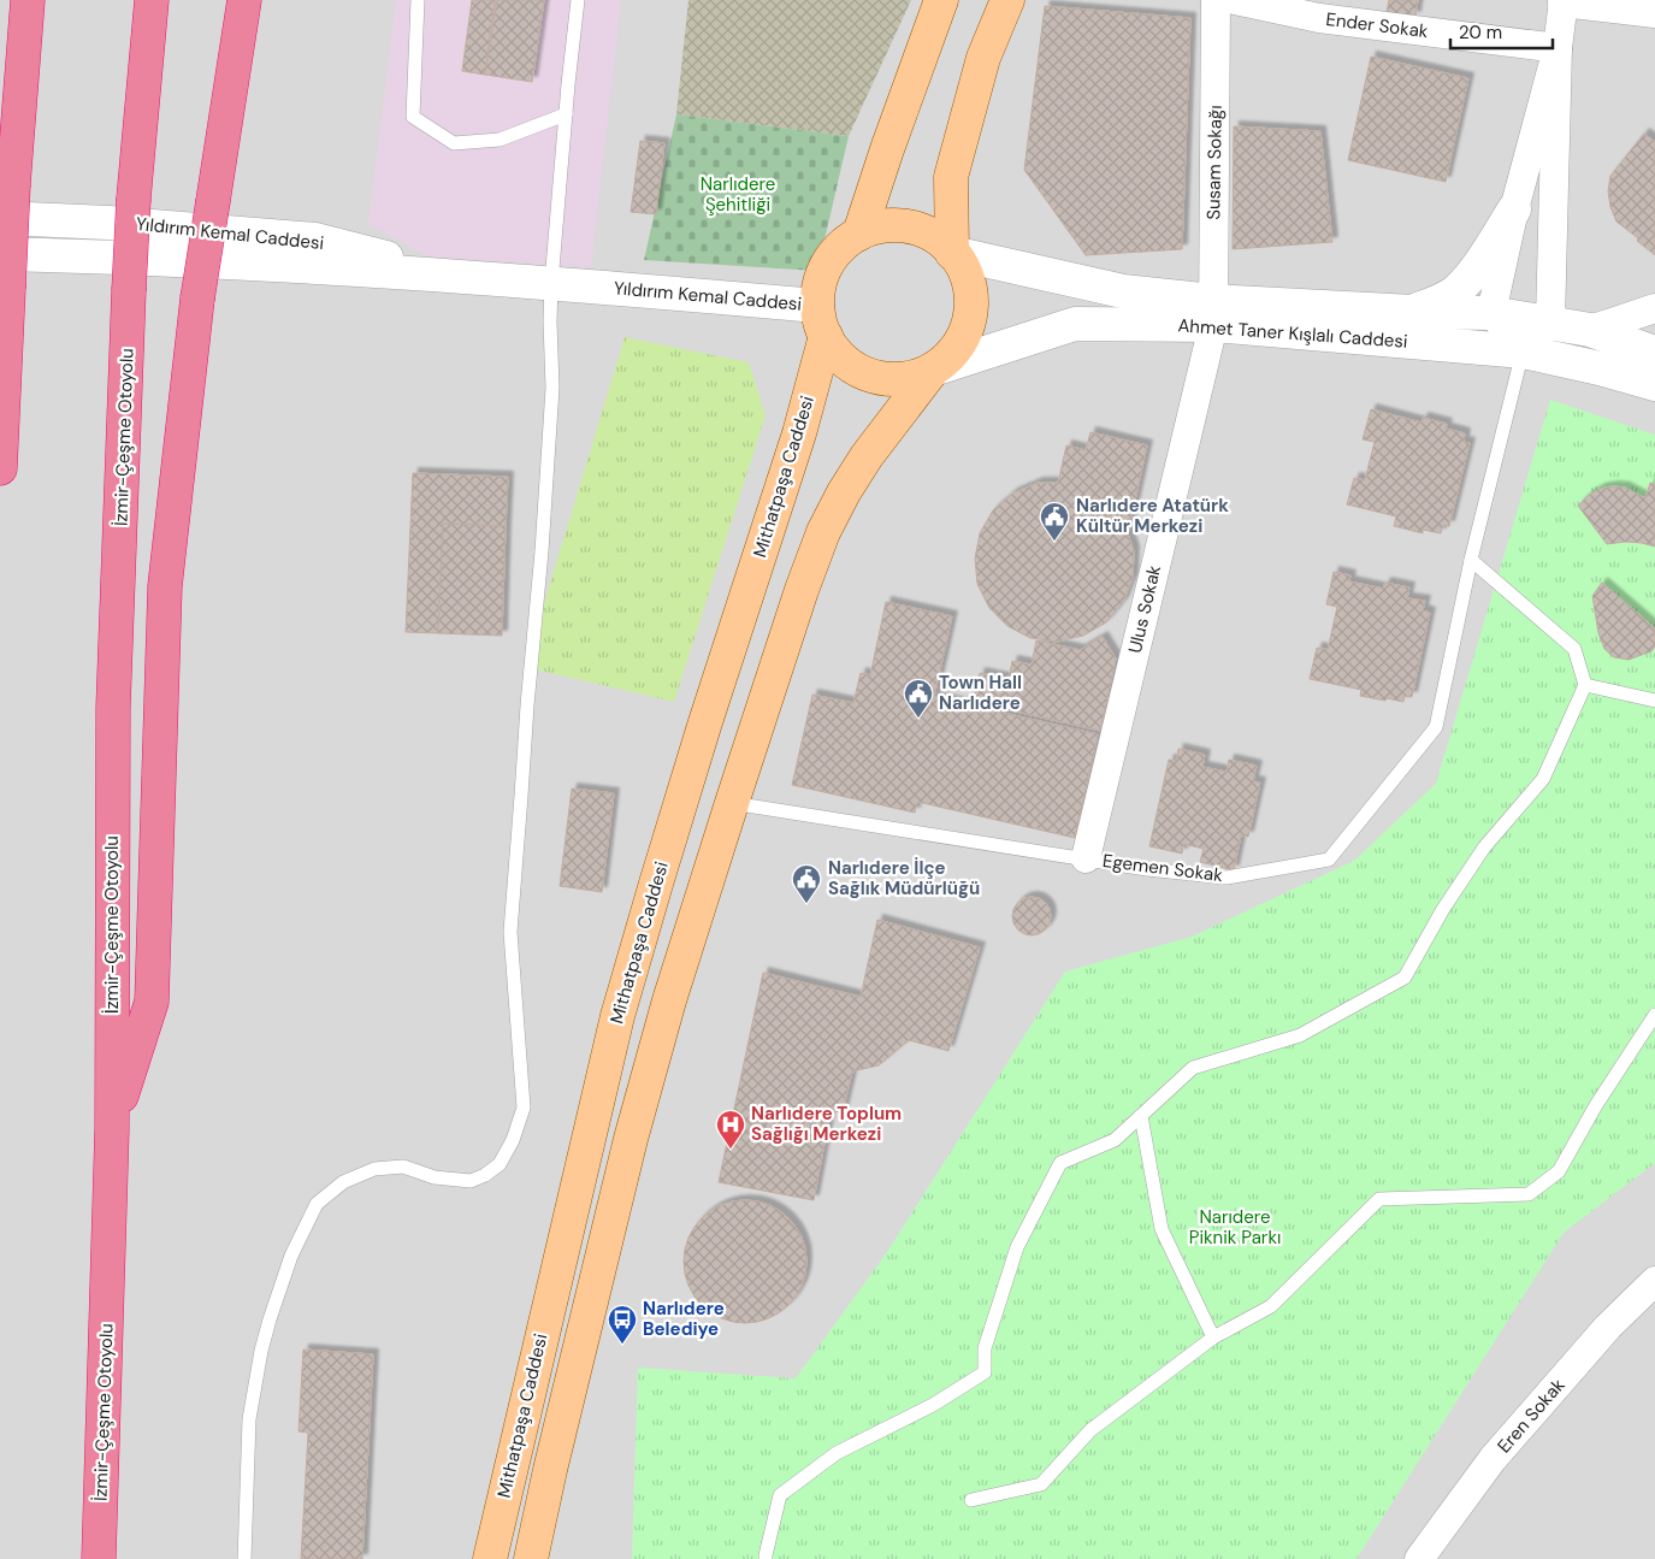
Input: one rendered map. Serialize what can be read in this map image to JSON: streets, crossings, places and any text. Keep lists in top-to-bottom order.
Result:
{
  "streets": {
    "highway": ["İzmir-Çeşme Otoyolu"],
    "main road": ["Mithatpaşa Caddesi"],
    "street": [
      "Ender Sokak",
      "Susam Sokağı",
      "Yıldırım Kemal Caddesi",
      "Ahmet Taner Kışlalı Caddesi",
      "Ulus Sokak",
      "Eren Sokak"
    ],
    "lane": ["Egemen Sokak"]
  },
  "crossings": [
    ["Susam Sokağı", "Ahmet Taner Kışlalı Caddesi"],
    ["Susam Sokağı", "Ulus Sokak"],
    ["Yıldırım Kemal Caddesi", "Ahmet Taner Kışlalı Caddesi"],
    ["Yıldırım Kemal Caddesi", "Mithatpaşa Caddesi"],
    ["Ahmet Taner Kışlalı Caddesi", "Mithatpaşa Caddesi"],
    ["Ahmet Taner Kışlalı Caddesi", "Ulus Sokak"],
    ["Ahmet Taner Kışlalı Caddesi", "Egemen Sokak"],
    ["Ulus Sokak", "Egemen Sokak"]
  ],
  "parks": ["Narlıdere Şehitliği", "Narıdere Piknik Parkı"],
  "places": {
    "public building": ["Narlıdere Atatürk Kültür Merkezi", "Town Hall Narlıdere", "Narlıdere İlçe Sağlık Müdürlüğü"],
    "hospital": ["Narlıdere Toplum Sağlığı Merkezi"],
    "bus stop": ["Narlıdere Belediye"]
  },
  "scale_bar": "20 m"
}
